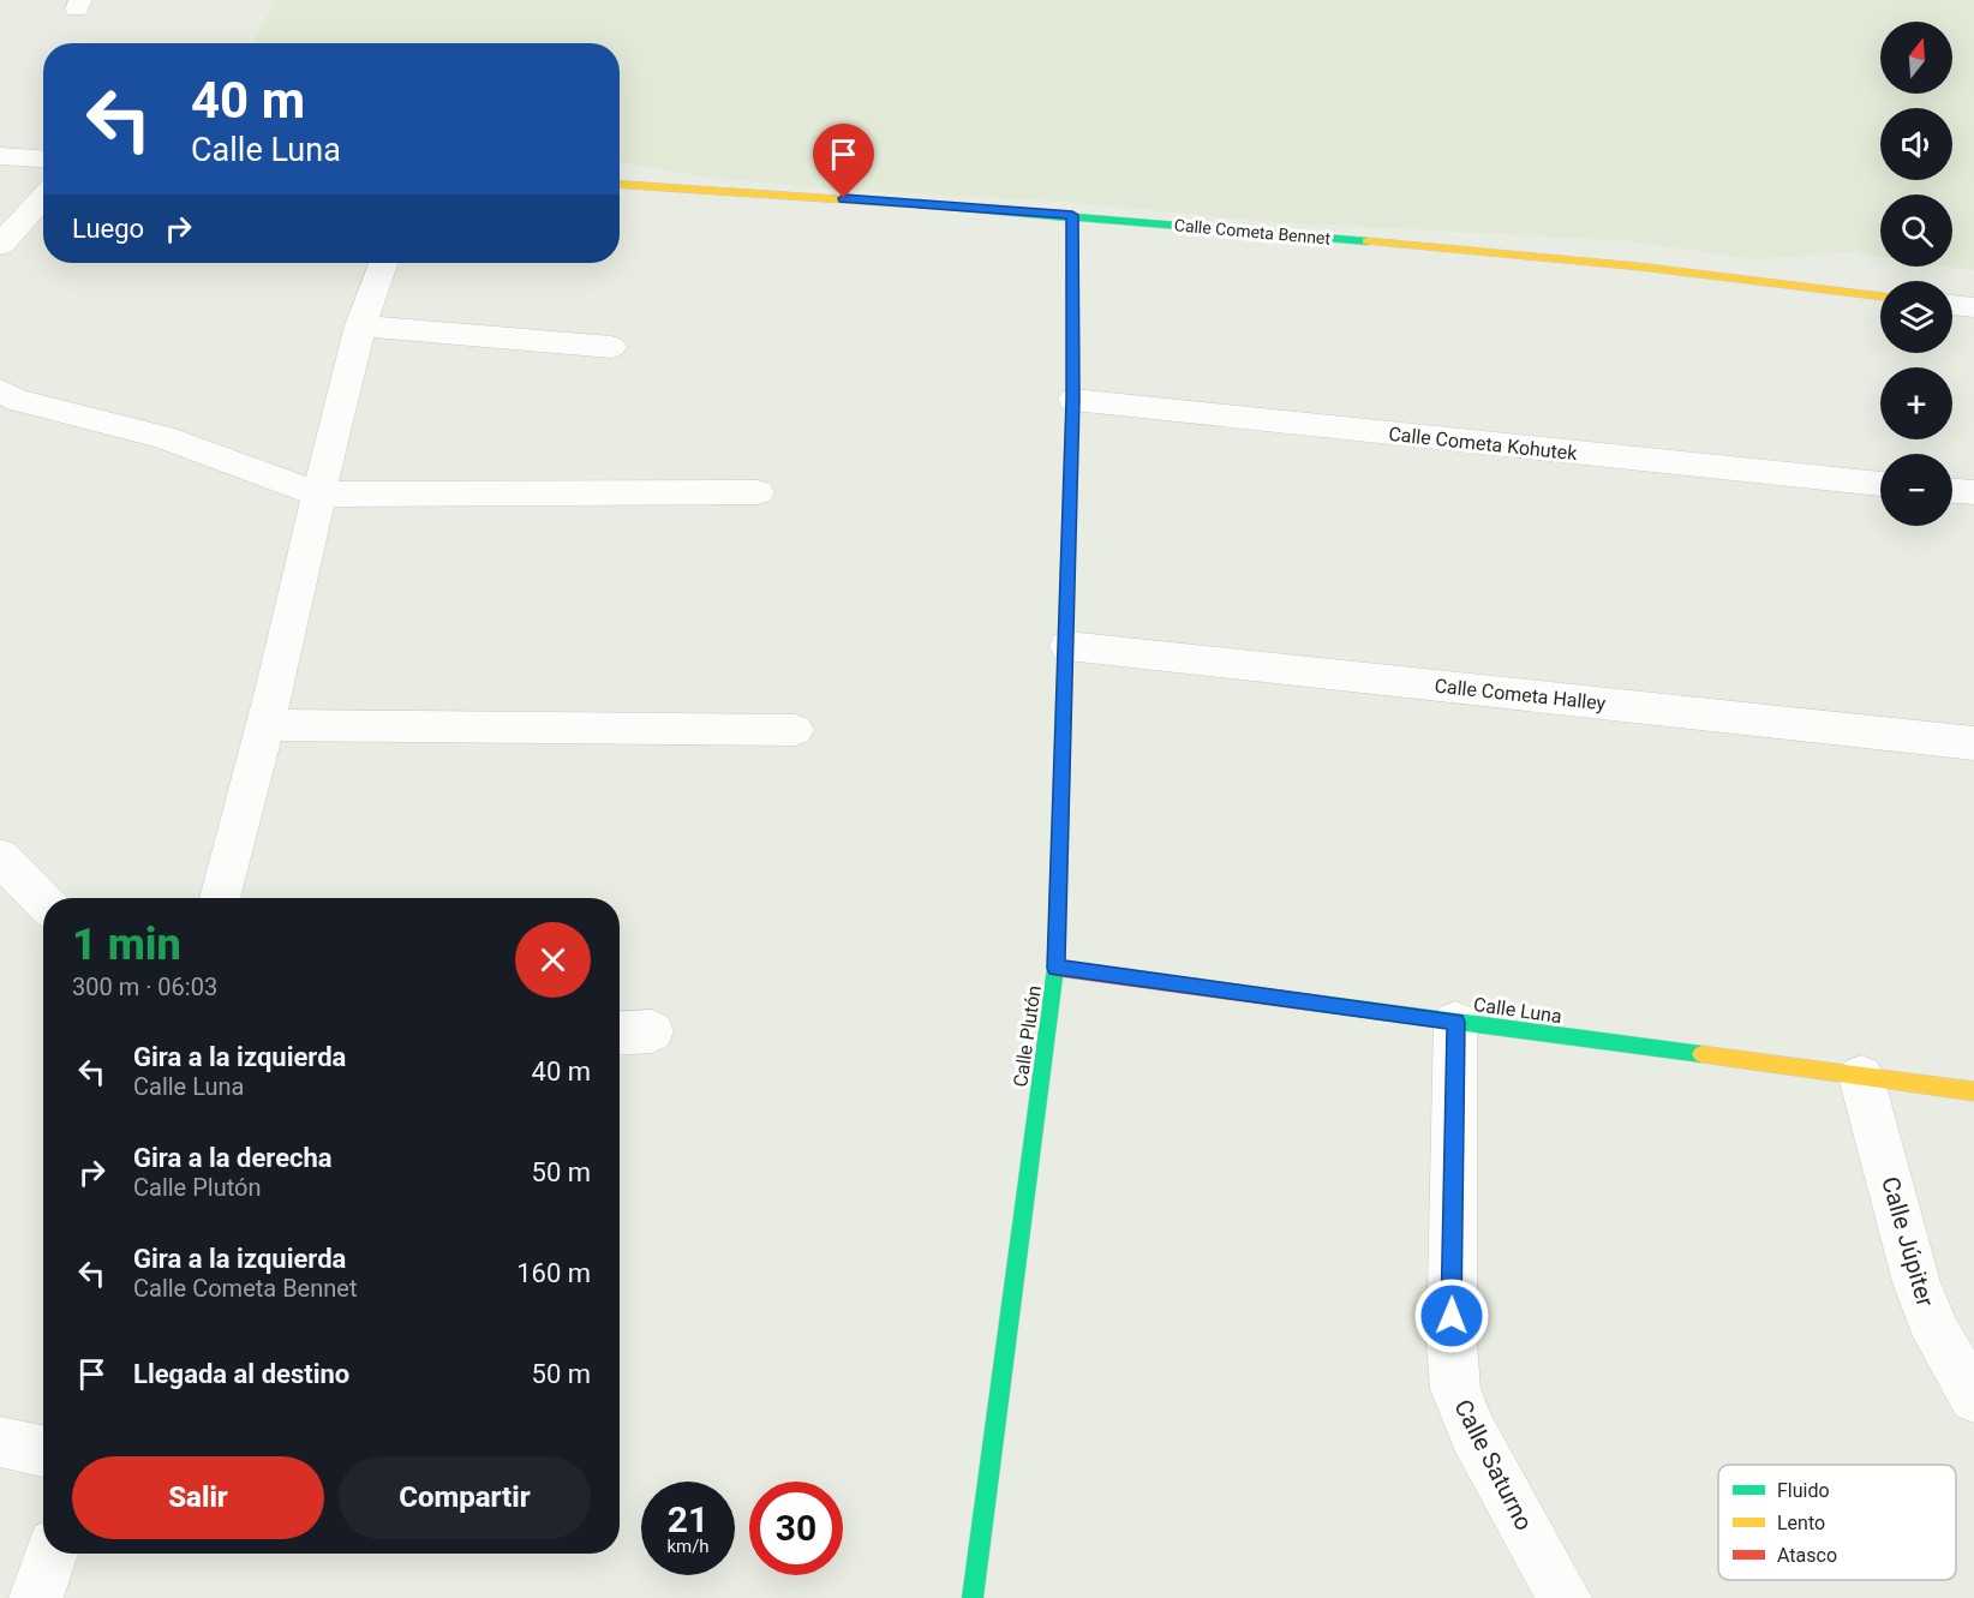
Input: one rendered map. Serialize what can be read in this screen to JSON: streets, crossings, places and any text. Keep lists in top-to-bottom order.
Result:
{
  "streets": {
    "street": [
      "Calle Cometa Bennet",
      "Calle Cometa Kohutek",
      "Calle Cometa Halley",
      "Calle Luna",
      "Calle Plutón",
      "Calle Júpiter",
      "Calle Saturno"
    ]
  },
  "crossings": [
    ["Calle Cometa Bennet", "Calle Plutón"],
    ["Calle Cometa Kohutek", "Calle Plutón"],
    ["Calle Cometa Halley", "Calle Plutón"],
    ["Calle Luna", "Calle Plutón"],
    ["Calle Luna", "Calle Júpiter"],
    ["Calle Luna", "Calle Saturno"]
  ],
  "legend": ["Fluido", "Lento", "Atasco"],
  "north": "top",
  "page": {
    "map_buttons": ["+", "−"],
    "turn": ["40 m", "Calle Luna"],
    "then": "Luego",
    "heading": ["1 min", "300 m · 06:03"],
    "list": [
      {
        "name": "Gira a la izquierda",
        "note": "Calle Luna",
        "value": "40 m"
      },
      {
        "name": "Gira a la derecha",
        "note": "Calle Plutón",
        "value": "50 m"
      },
      {
        "name": "Gira a la izquierda",
        "note": "Calle Cometa Bennet",
        "value": "160 m"
      },
      {
        "name": "Llegada al destino",
        "value": "50 m"
      }
    ],
    "buttons": ["Salir", "Compartir"],
    "speed": "21 km/h",
    "limit": "30"
  }
}
